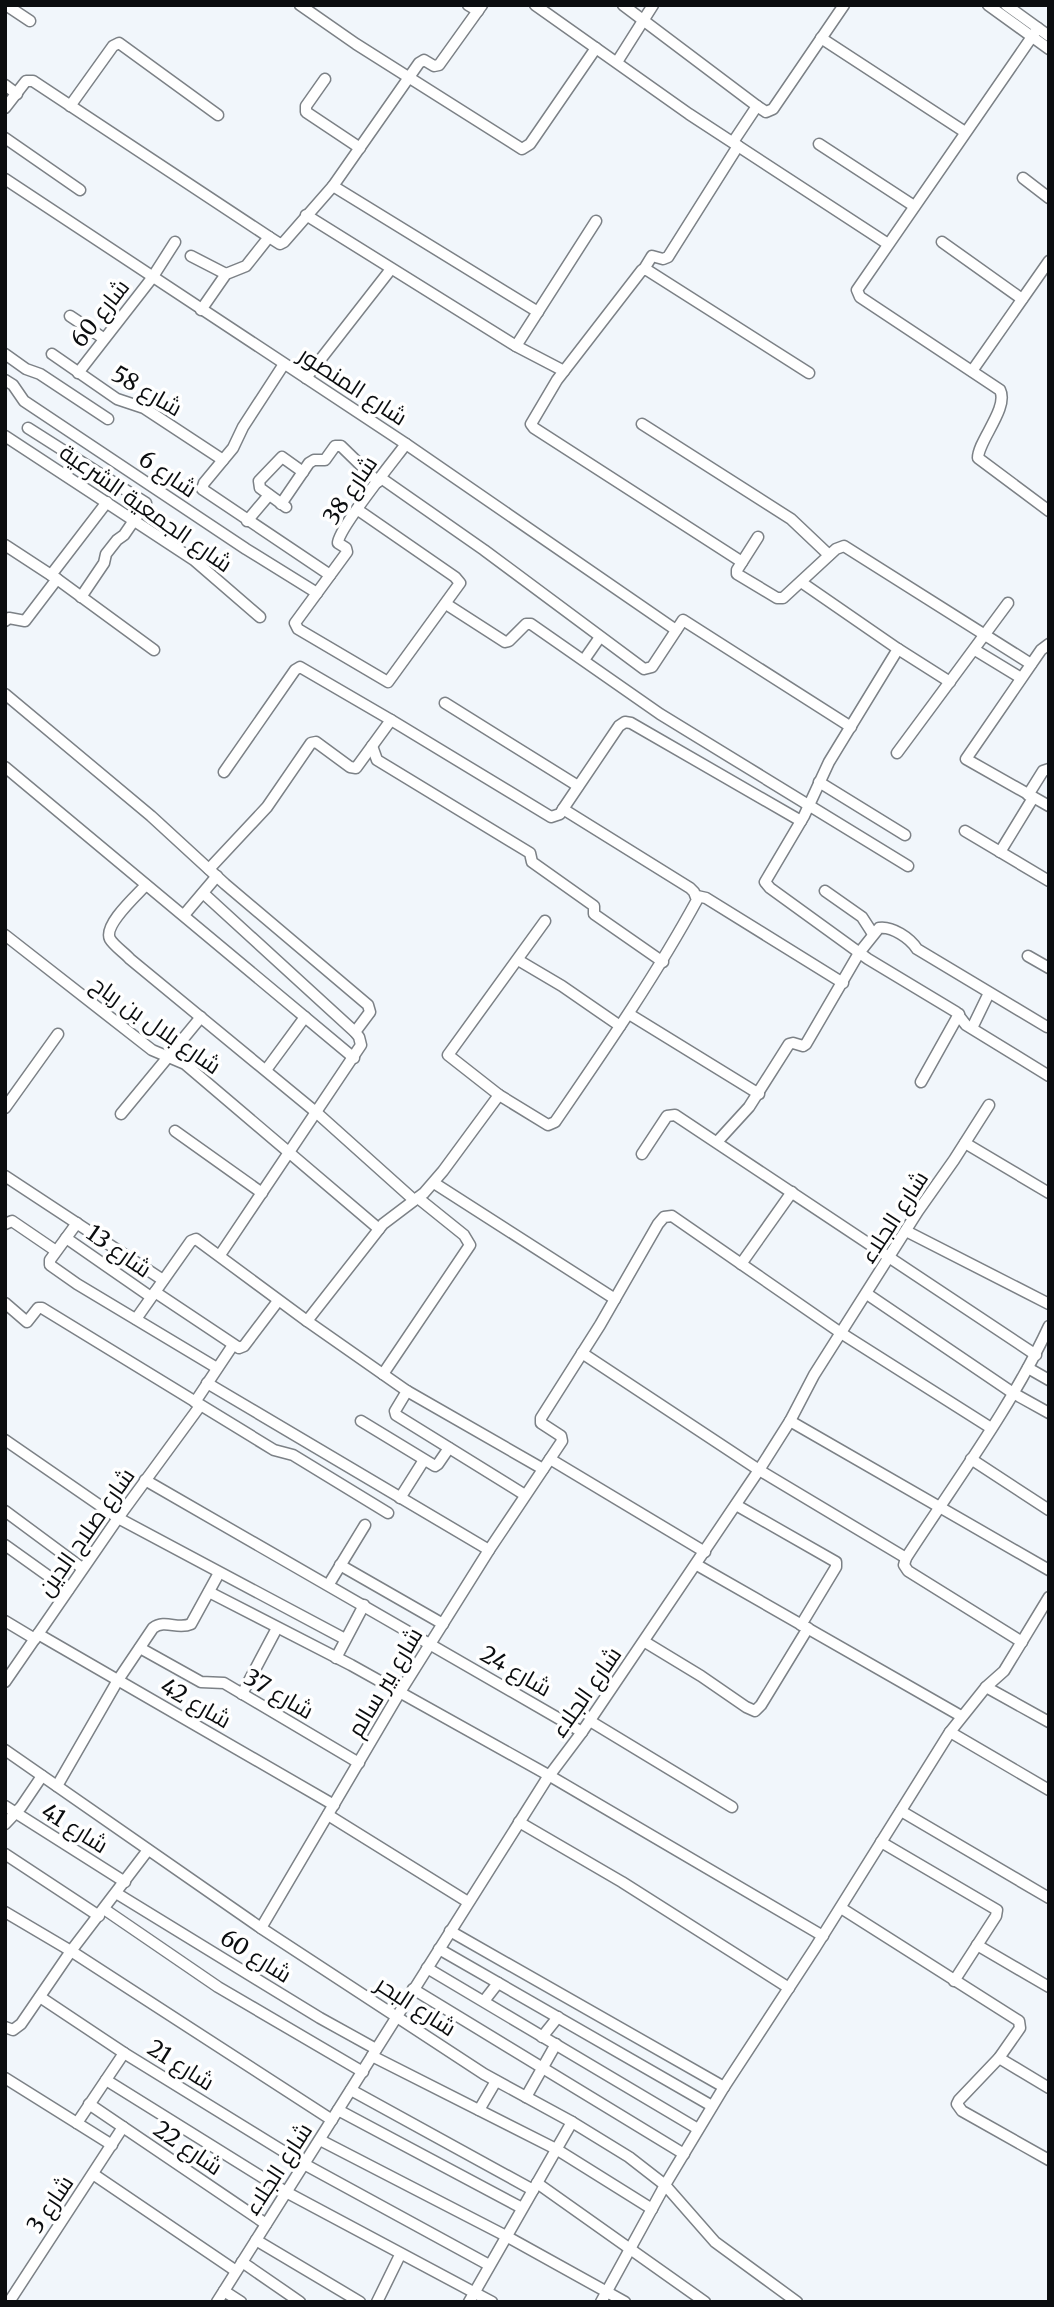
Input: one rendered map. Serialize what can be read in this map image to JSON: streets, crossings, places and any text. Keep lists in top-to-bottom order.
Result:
{
  "streets": {
    "street": [
      "شارع 60",
      "شارع المنصور",
      "شارع 58",
      "شارع 6",
      "شارع 38",
      "شارع الجمعية الشرعية",
      "شارع بلال بن رباح",
      "شارع الجلاء",
      "شارع 13",
      "شارع صلاح الدين",
      "شارع 24",
      "شارع بير سالم",
      "شارع 37",
      "شارع 42",
      "شارع 41",
      "شارع البحر",
      "شارع 21",
      "شارع 22",
      "شارع 3"
    ]
  },
  "crossings": [
    ["شارع 60", "شارع المنصور"],
    ["شارع 60", "شارع 58"],
    ["شارع 60", "شارع الجلاء"],
    ["شارع المنصور", "شارع 38"],
    ["شارع 6", "شارع 38"],
    ["شارع الجلاء", "شارع 24"],
    ["شارع الجلاء", "شارع 42"],
    ["شارع الجلاء", "شارع البحر"],
    ["شارع الجلاء", "شارع 21"],
    ["شارع الجلاء", "شارع 22"],
    ["شارع 13", "شارع صلاح الدين"],
    ["شارع صلاح الدين", "شارع 24"],
    ["شارع صلاح الدين", "شارع 42"],
    ["شارع 24", "شارع بير سالم"],
    ["شارع بير سالم", "شارع 37"],
    ["شارع بير سالم", "شارع 42"],
    ["شارع بير سالم", "شارع البحر"],
    ["شارع 22", "شارع 3"]
  ]
}
